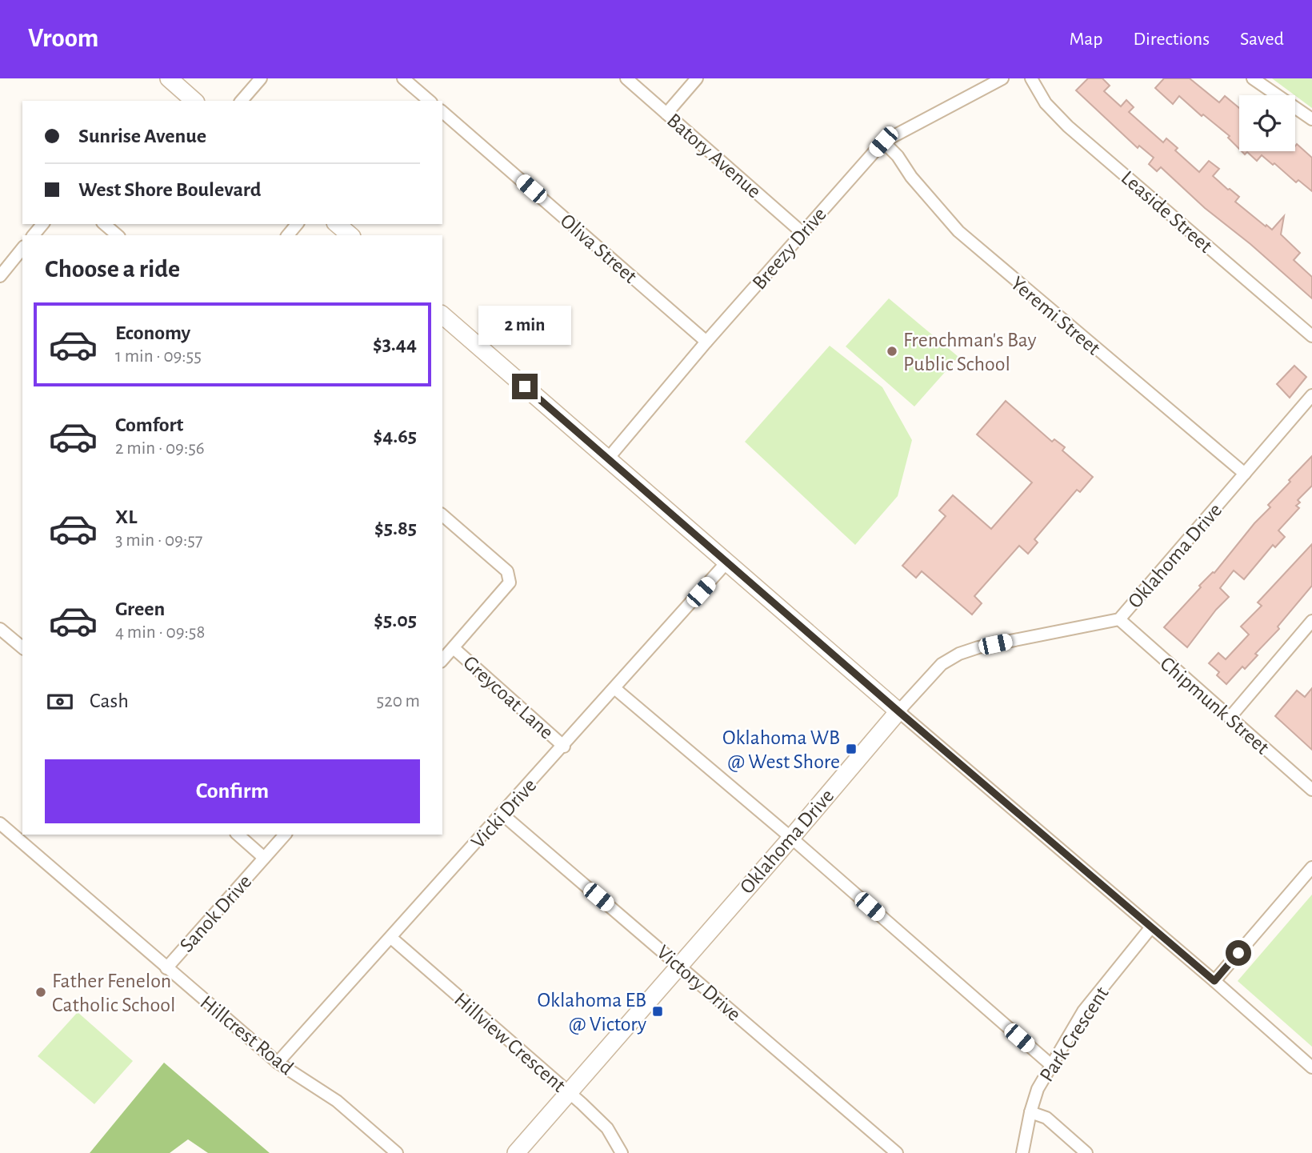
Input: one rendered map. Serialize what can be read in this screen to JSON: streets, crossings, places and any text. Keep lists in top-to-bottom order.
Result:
{
  "streets": {
    "street": [
      "Batory Avenue",
      "Leaside Street",
      "Oliva Street",
      "Breezy Drive",
      "Yeremi Street",
      "Oklahoma Drive",
      "Greycoat Lane",
      "Chipmunk Street",
      "Vicki Drive",
      "Sanok Drive",
      "Victory Drive",
      "Park Crescent",
      "Hillcrest Road",
      "Hillview Crescent"
    ]
  },
  "crossings": [
    ["Batory Avenue", "Breezy Drive"],
    ["Oliva Street", "Breezy Drive"],
    ["Breezy Drive", "Yeremi Street"],
    ["Yeremi Street", "Oklahoma Drive"],
    ["Oklahoma Drive", "Chipmunk Street"],
    ["Oklahoma Drive", "Victory Drive"],
    ["Oklahoma Drive", "Hillview Crescent"],
    ["Greycoat Lane", "Vicki Drive"],
    ["Vicki Drive", "Victory Drive"],
    ["Vicki Drive", "Hillcrest Road"],
    ["Vicki Drive", "Hillview Crescent"],
    ["Sanok Drive", "Hillcrest Road"]
  ],
  "places": {
    "other": ["Frenchman's Bay Public School", "Father Fenelon Catholic School"],
    "transit": ["Oklahoma WB @ West Shore", "Oklahoma EB @ Victory"]
  },
  "page": {
    "header": "Vroom",
    "nav": ["Map", "Directions", "Saved"],
    "banner": ["Sunrise Avenue", "West Shore Boulevard"],
    "heading": "Choose a ride",
    "list": [
      {
        "name": "Economy",
        "note": "1 min · 09:55",
        "value": "$3.44"
      },
      {
        "name": "Comfort",
        "note": "2 min · 09:56",
        "value": "$4.65"
      },
      {
        "name": "XL",
        "note": "3 min · 09:57",
        "value": "$5.85"
      },
      {
        "name": "Green",
        "note": "4 min · 09:58",
        "value": "$5.05"
      }
    ],
    "bubble": "2 min",
    "pay": ["Cash", "520 m"],
    "buttons": "Confirm"
  }
}
